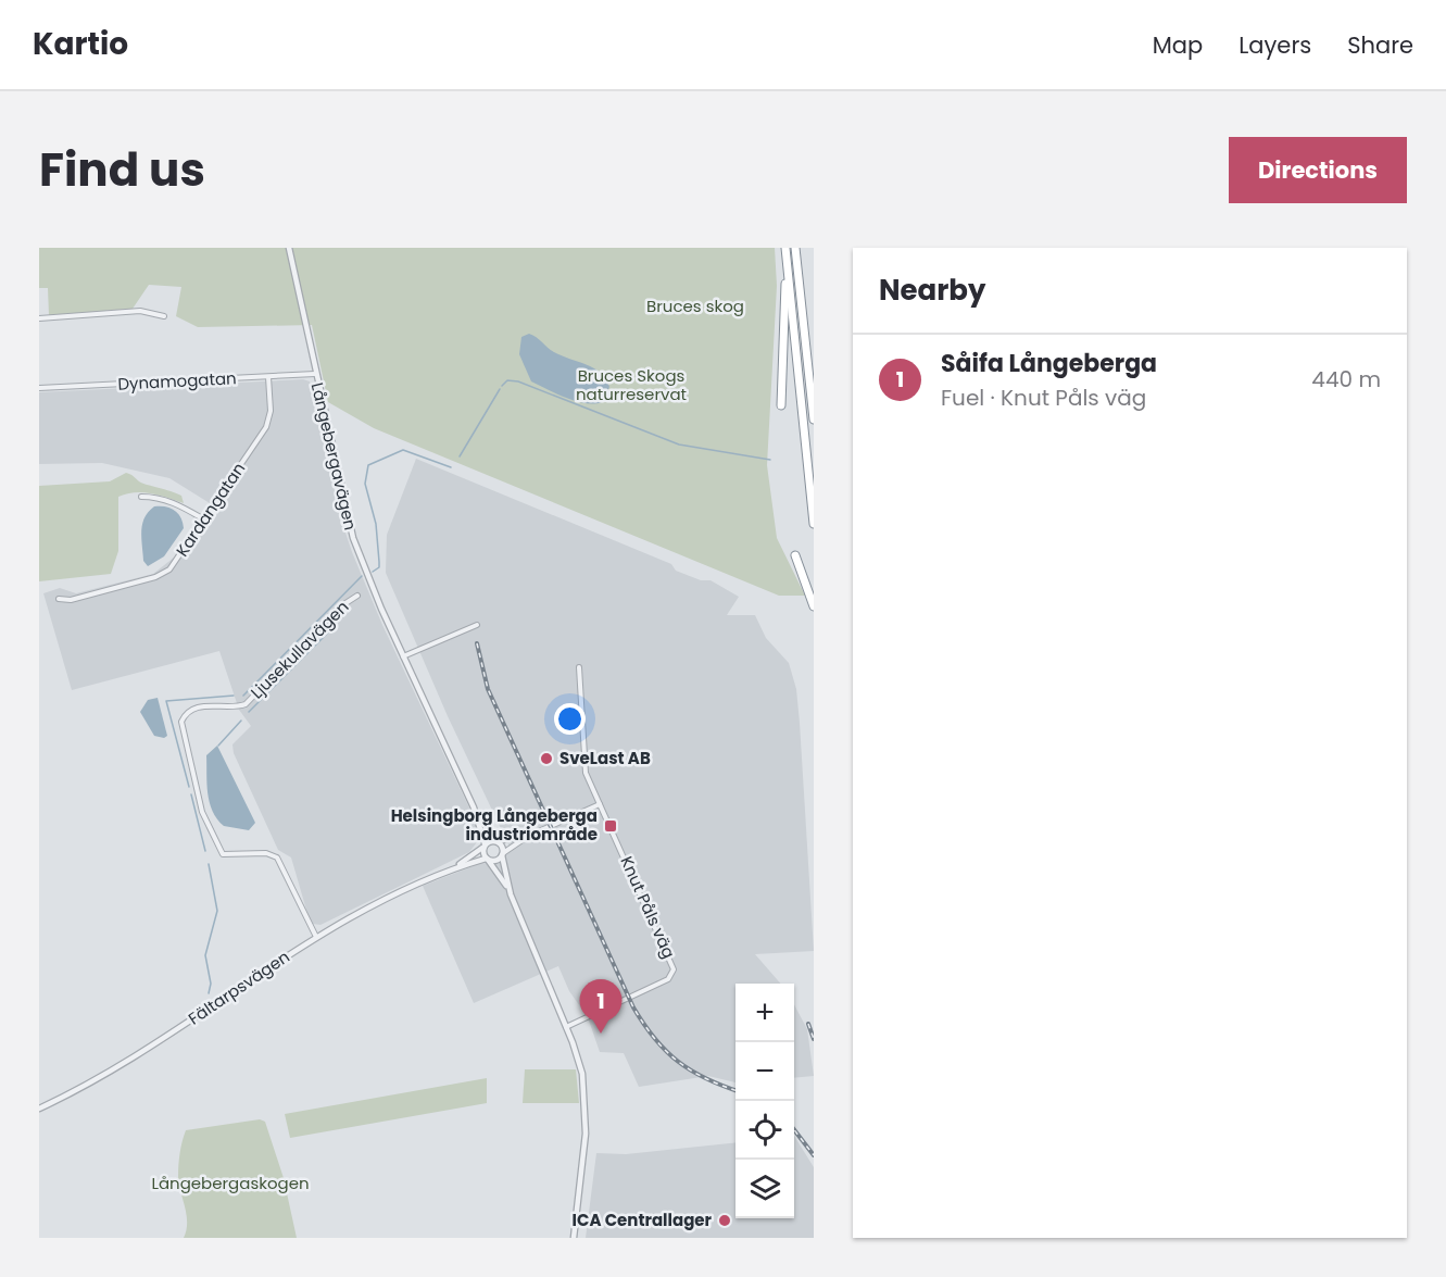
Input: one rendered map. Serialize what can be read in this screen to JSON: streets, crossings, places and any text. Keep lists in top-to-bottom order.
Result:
{
  "streets": {
    "street": [
      "Dynamogatan",
      "Långebergavägen",
      "Kardangatan",
      "Ljusekullavägen",
      "Knut Påls väg",
      "Fältarpsvägen"
    ]
  },
  "crossings": [
    ["Dynamogatan", "Långebergavägen"],
    ["Dynamogatan", "Kardangatan"],
    ["Långebergavägen", "Fältarpsvägen"],
    ["Ljusekullavägen", "Fältarpsvägen"]
  ],
  "parks": ["Bruces skog", "Bruces Skogs naturreservat", "Långebergaskogen"],
  "places": {
    "other": ["SveLast AB", "ICA Centrallager"],
    "transit": ["Helsingborg Långeberga industriområde"]
  },
  "page": {
    "header": "Kartio",
    "nav": ["Map", "Layers", "Share"],
    "title": "Find us",
    "buttons": "Directions",
    "heading": "Nearby",
    "list": [
      {
        "mark": "1",
        "name": "Såifa Långeberga",
        "note": "Fuel · Knut Påls väg",
        "value": "440 m"
      }
    ],
    "pins": "1",
    "map_buttons": ["+", "−"]
  }
}
